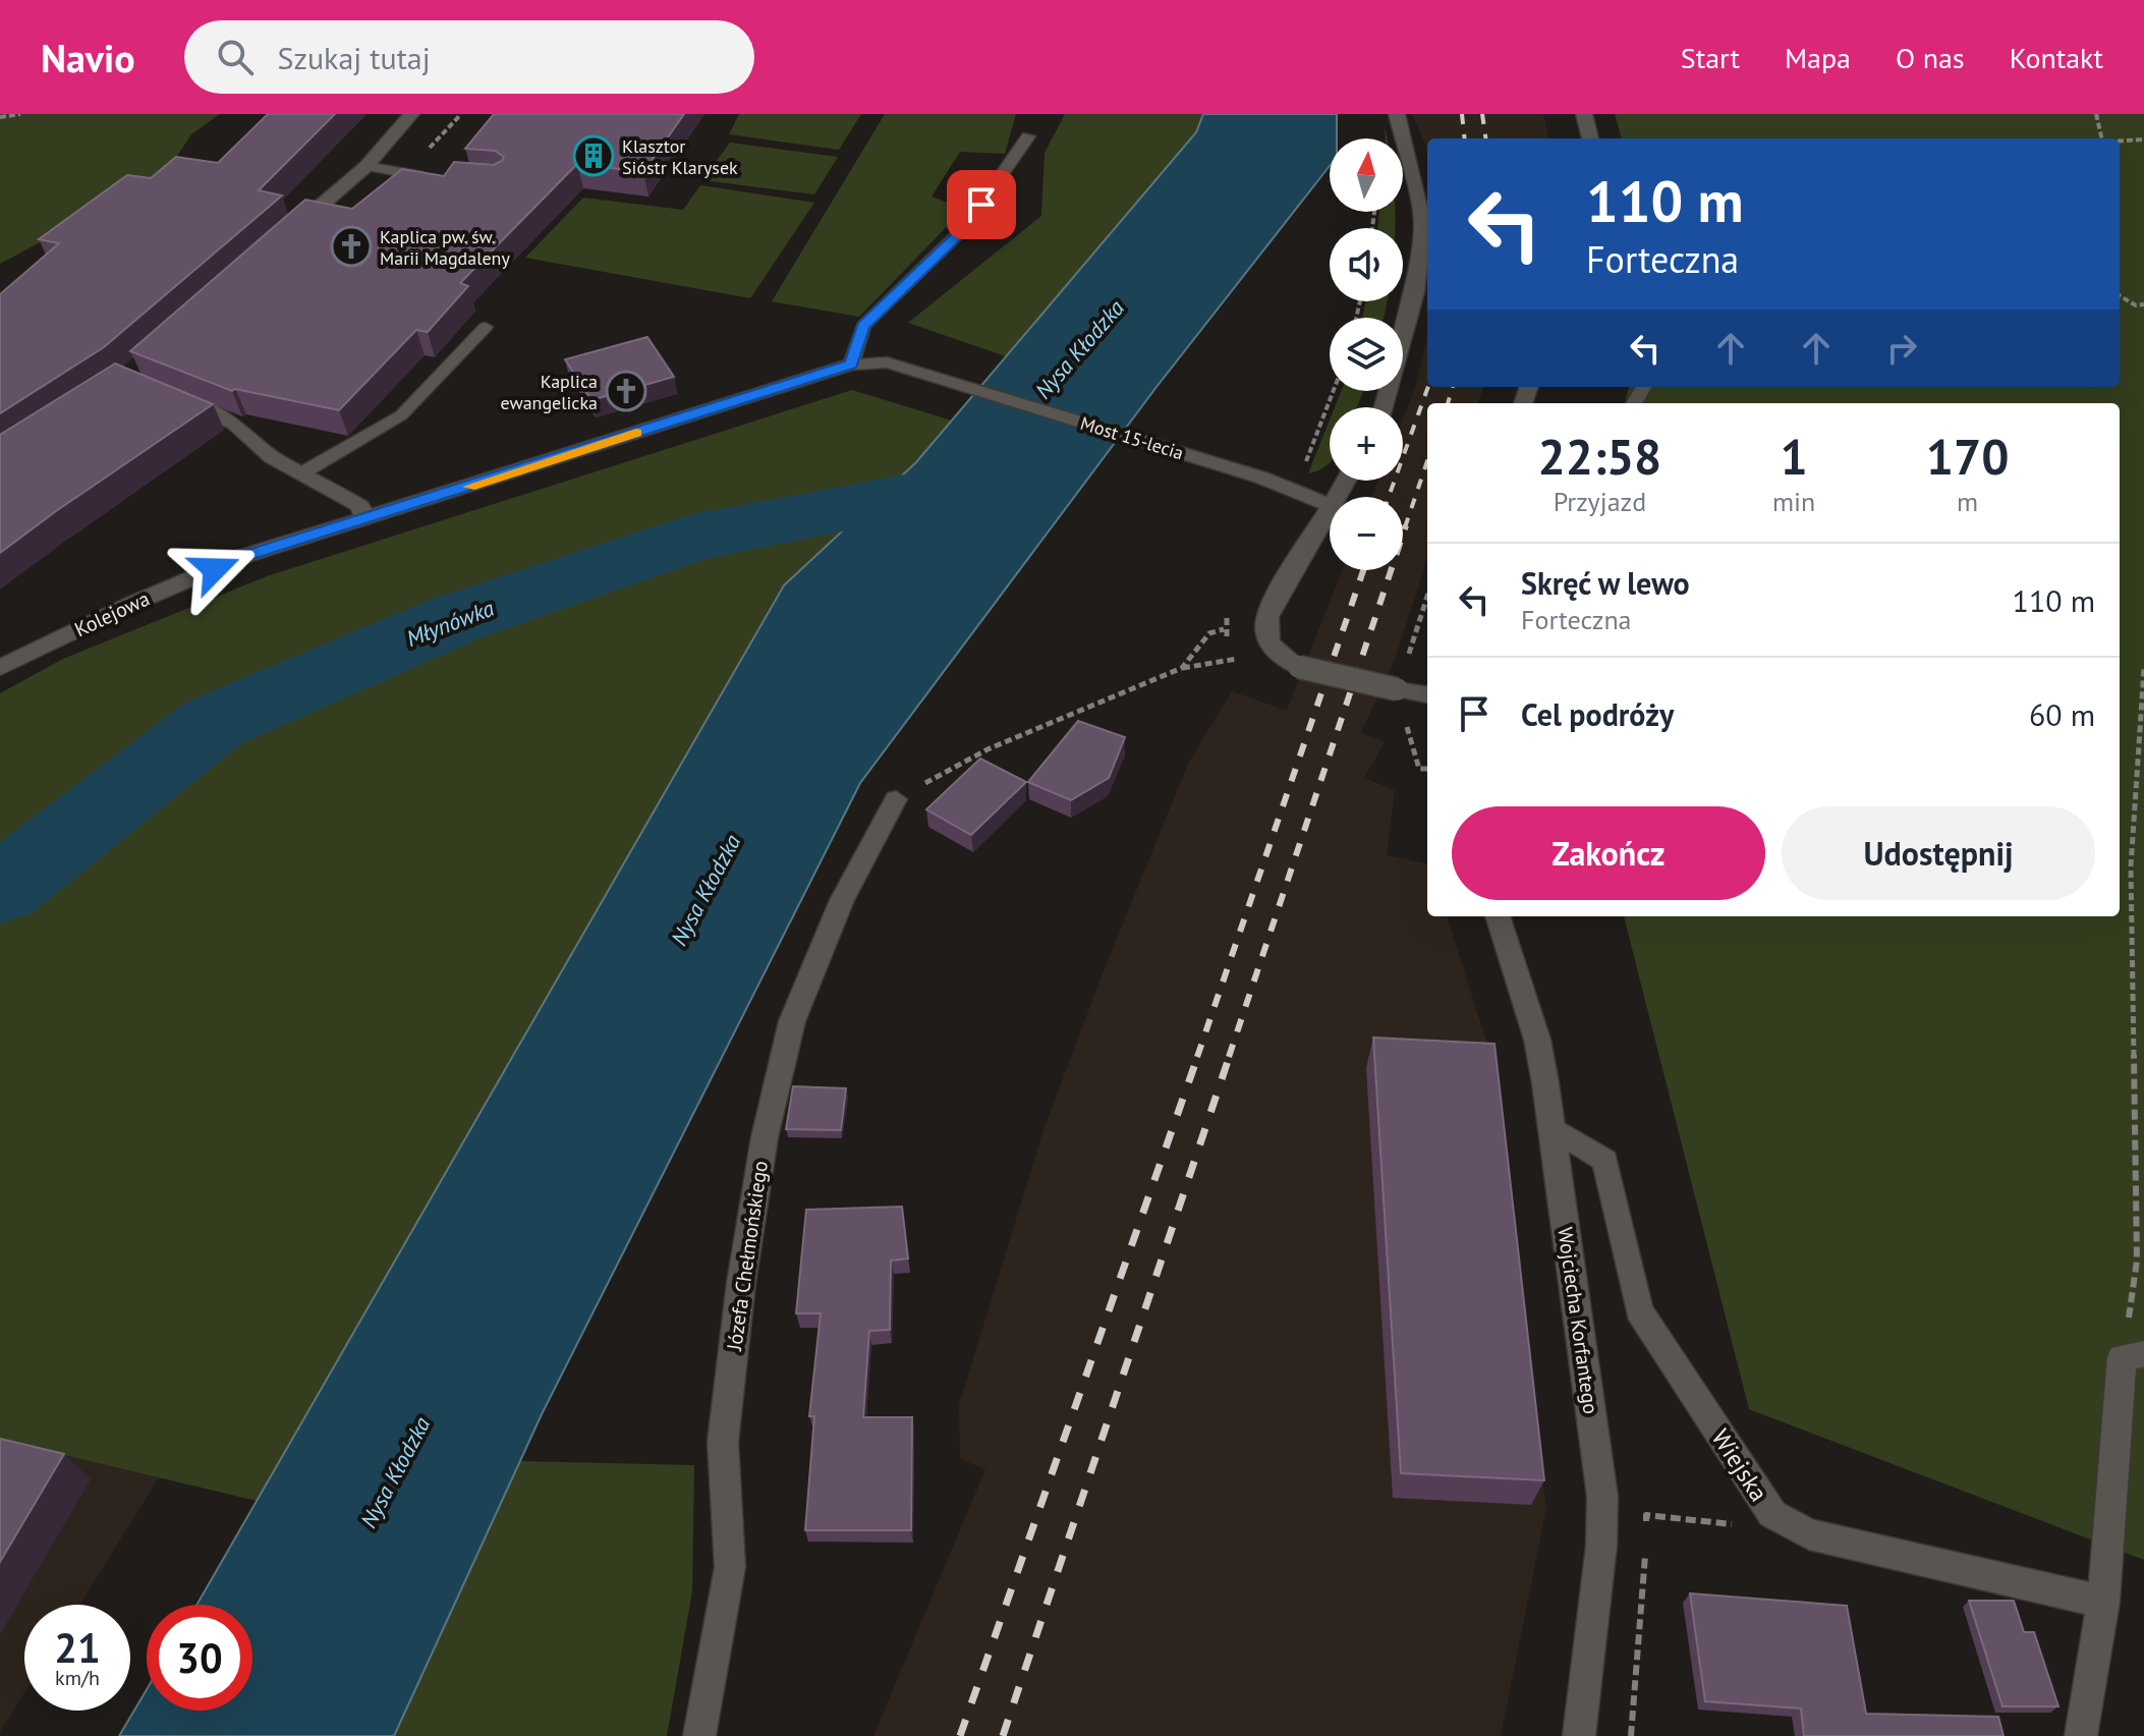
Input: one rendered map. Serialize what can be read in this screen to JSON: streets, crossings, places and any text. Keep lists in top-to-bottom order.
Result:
{
  "streets": {
    "street": [
      "Most 15-lecia",
      "Kolejowa",
      "Józefa Chełmońskiego",
      "Wojciecha Korfantego",
      "Wiejska"
    ]
  },
  "crossings": [
    ["Most 15-lecia", "Kolejowa"],
    ["Wojciecha Korfantego", "Wiejska"]
  ],
  "water": ["Nysa Kłodzka", "Młynówka"],
  "places": {
    "building": ["Klasztor Sióstr Klarysek"],
    "church": ["Kaplica pw. św. Marii Magdaleny", "Kaplica ewangelicka"]
  },
  "north": "top",
  "page": {
    "header": "Navio",
    "search": "Szukaj tutaj",
    "nav": [
      "Start",
      "Mapa",
      "O nas",
      "Kontakt"
    ],
    "map_buttons": ["+", "−"],
    "turn": ["110 m", "Forteczna"],
    "eta": [
      "22:58",
      "Przyjazd",
      "1",
      "min",
      "170",
      "m"
    ],
    "list": [
      {
        "name": "Skręć w lewo",
        "note": "Forteczna",
        "value": "110 m"
      },
      {
        "name": "Cel podróży",
        "value": "60 m"
      }
    ],
    "buttons": ["Zakończ", "Udostępnij"],
    "speed": "21 km/h",
    "limit": "30"
  }
}
